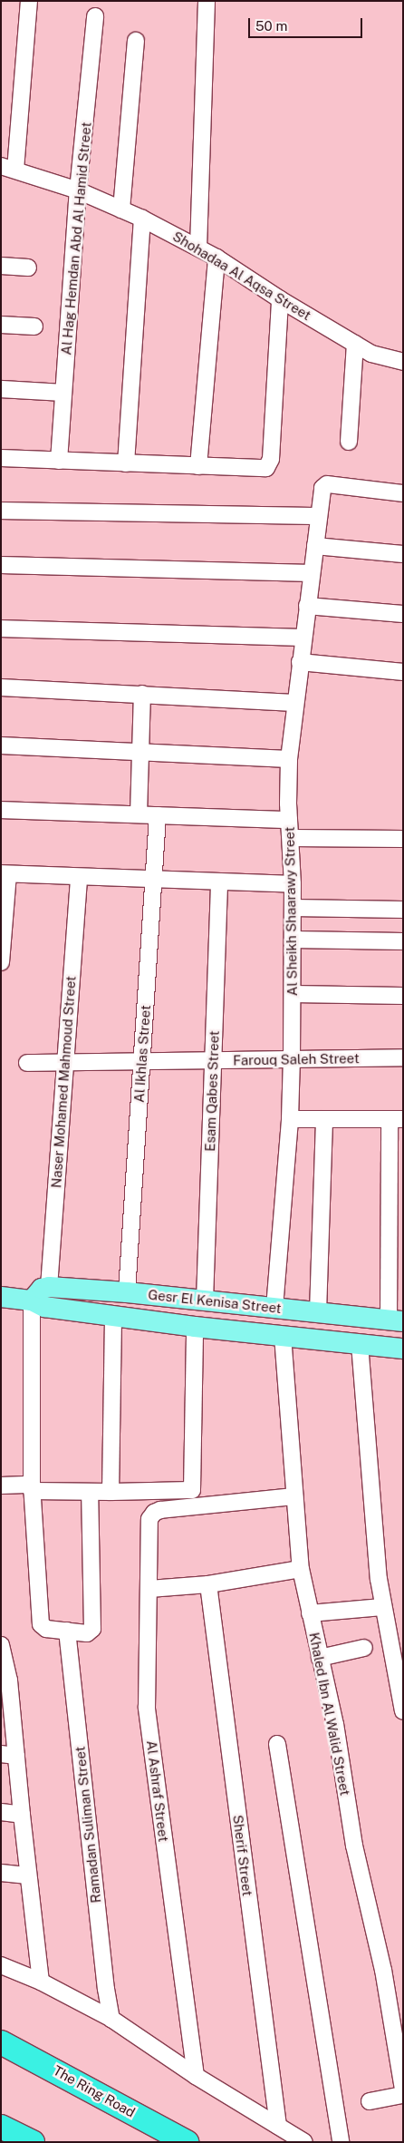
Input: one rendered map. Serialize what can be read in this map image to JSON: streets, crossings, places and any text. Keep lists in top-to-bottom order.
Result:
{
  "streets": {
    "highway": ["The Ring Road"],
    "main road": ["Gesr El Kenisa Street"],
    "street": [
      "Al Hag Hemdan Abd Al Hamid Street",
      "Shohadaa Al Aqsa Street",
      "Al Sheikh Shaarawy Street",
      "Al Ikhlas Street",
      "Farouq Saleh Street",
      "Naser Mohamed Mahmoud Street",
      "Esam Qabes Street",
      "Khaled Ibn Al Walid Street",
      "Al Ashraf Street",
      "Ramadan Suliman Street",
      "Sherif Street"
    ]
  },
  "crossings": [
    ["Al Hag Hemdan Abd Al Hamid Street", "Shohadaa Al Aqsa Street"],
    ["Al Sheikh Shaarawy Street", "Farouq Saleh Street"],
    ["Al Sheikh Shaarawy Street", "Gesr El Kenisa Street"],
    ["Al Ikhlas Street", "Farouq Saleh Street"],
    ["Al Ikhlas Street", "Gesr El Kenisa Street"],
    ["Farouq Saleh Street", "Naser Mohamed Mahmoud Street"],
    ["Farouq Saleh Street", "Esam Qabes Street"],
    ["Naser Mohamed Mahmoud Street", "Gesr El Kenisa Street"],
    ["Esam Qabes Street", "Gesr El Kenisa Street"],
    ["Gesr El Kenisa Street", "Khaled Ibn Al Walid Street"],
    ["Khaled Ibn Al Walid Street", "Al Ashraf Street"]
  ],
  "scale_bar": "50 m"
}
